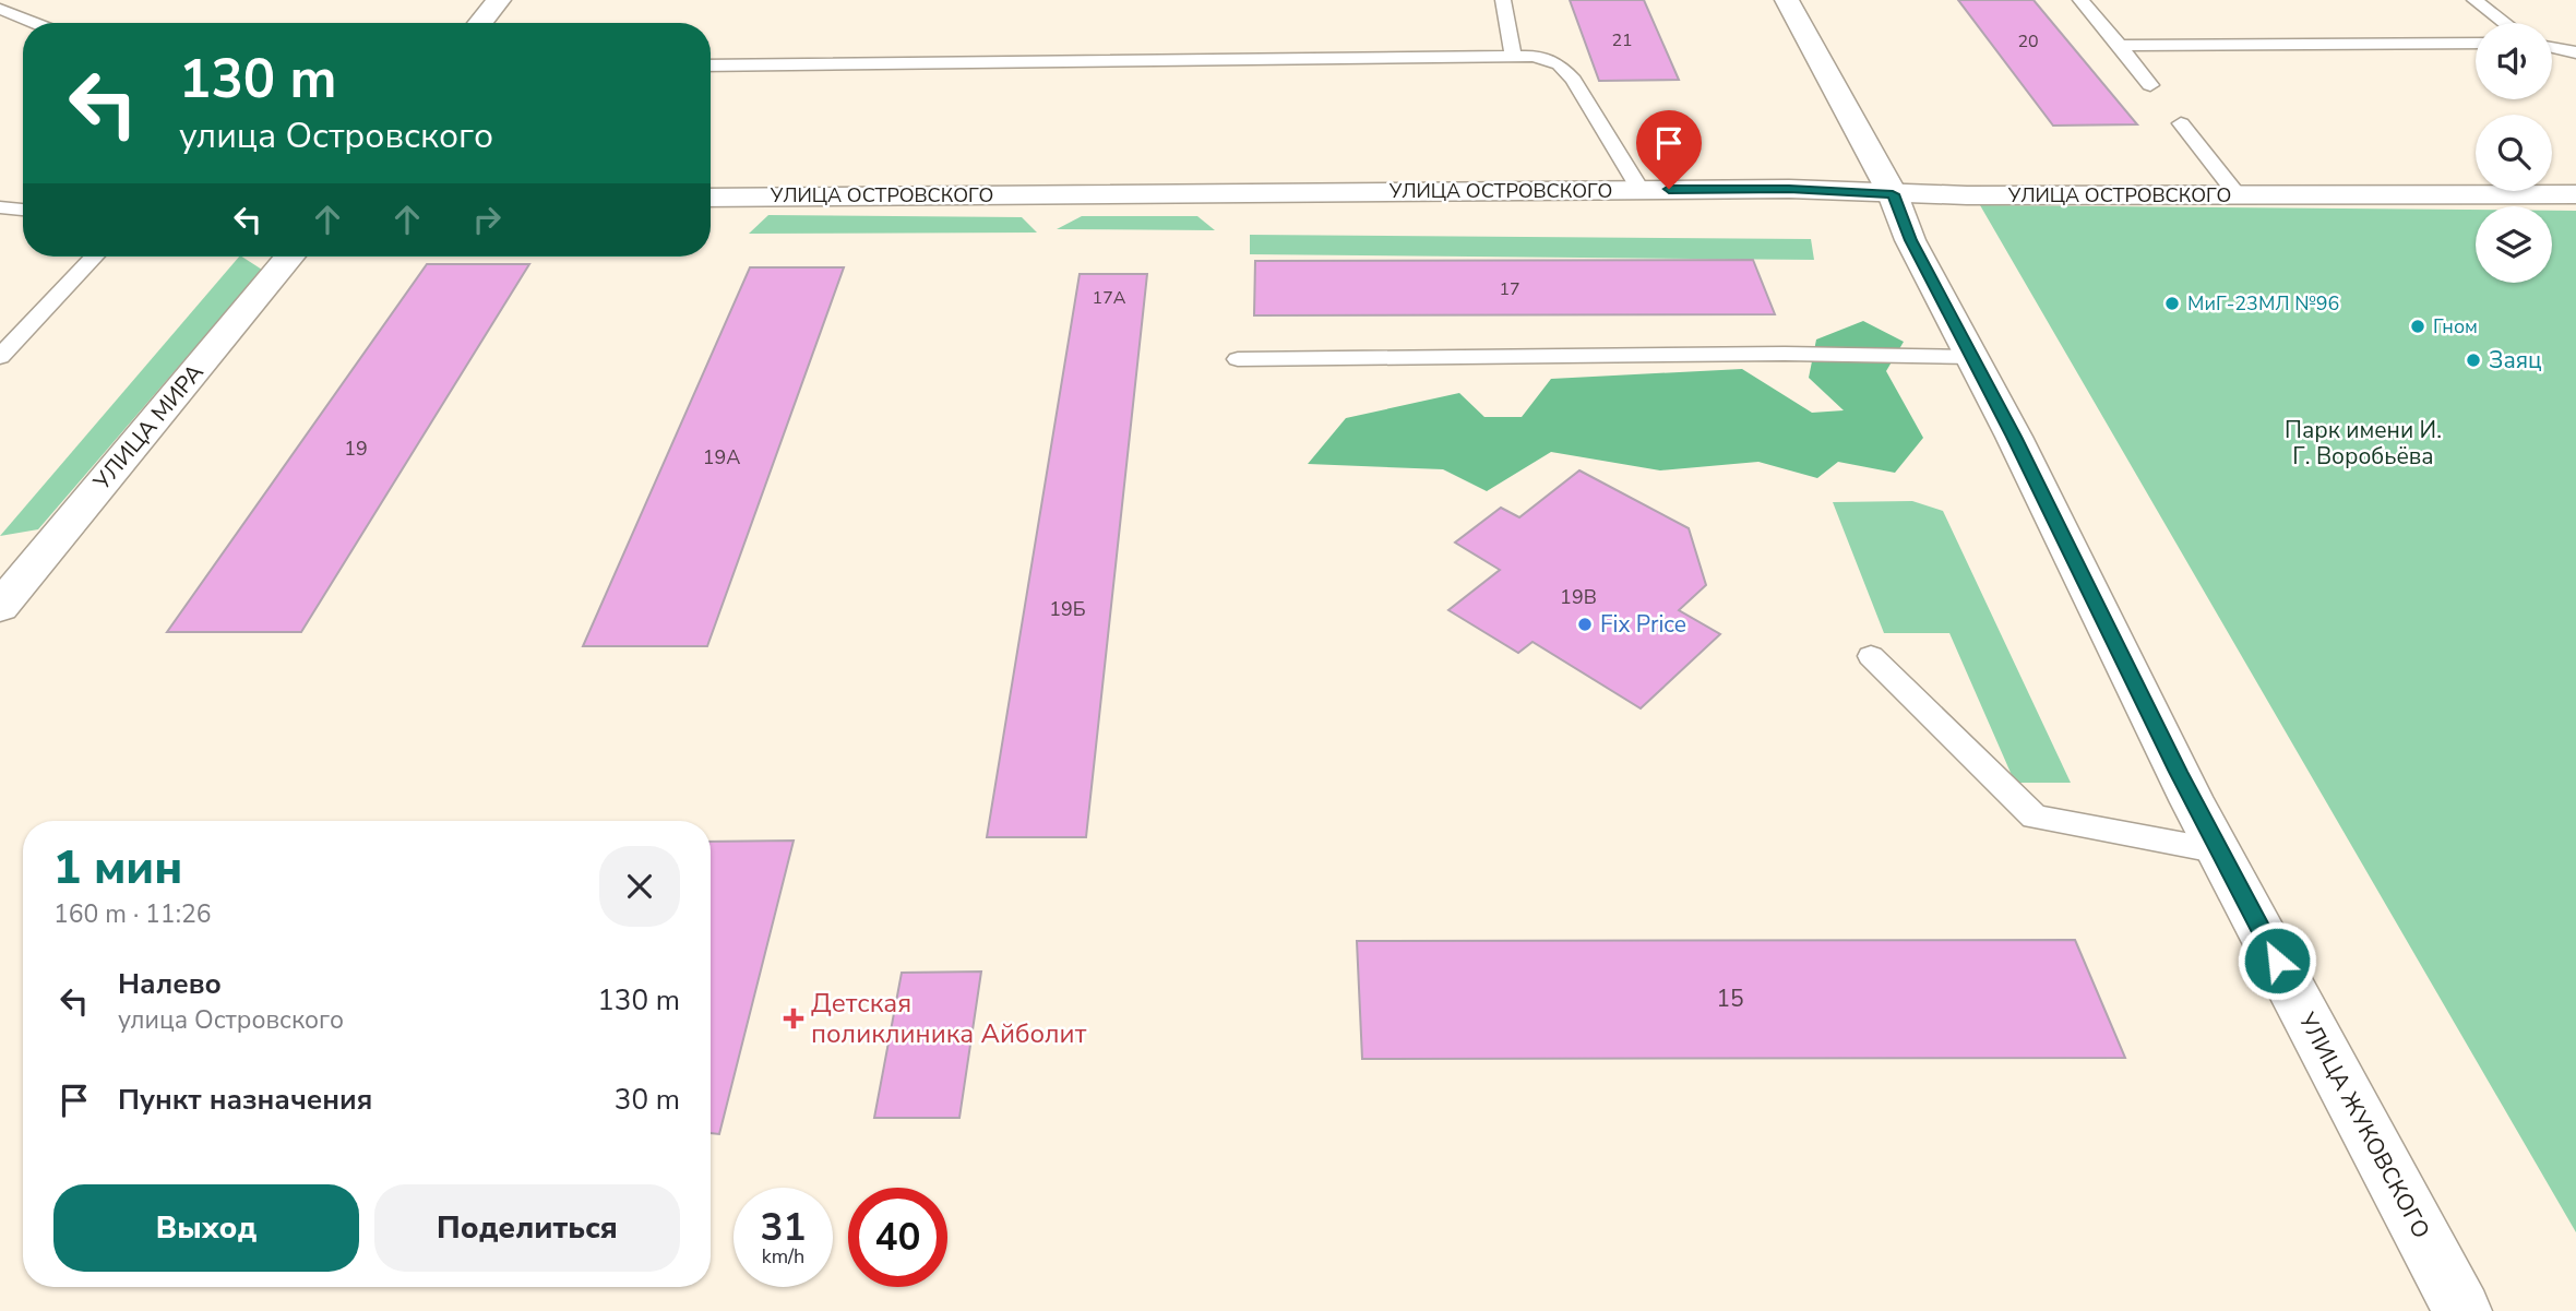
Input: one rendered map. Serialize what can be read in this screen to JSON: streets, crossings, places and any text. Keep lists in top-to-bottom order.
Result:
{
  "streets": {
    "street": ["УЛИЦА ОСТРОВСКОГО", "УЛИЦА МИРА", "УЛИЦА ЖУКОВСКОГО"]
  },
  "crossings": [
    ["УЛИЦА ОСТРОВСКОГО", "УЛИЦА ЖУКОВСКОГО"]
  ],
  "parks": ["Парк имени И. Г. Воробьёва"],
  "places": {
    "other": [
      "МиГ-23МЛ №96",
      "Гном",
      "Заяц",
      "Fix Price"
    ],
    "health": ["Детская поликлиника Айболит"]
  },
  "house_numbers": [
    "21",
    "20",
    "17",
    "17А",
    "19",
    "19А",
    "19В",
    "19Б",
    "15"
  ],
  "page": {
    "turn": ["130 m", "улица Островского"],
    "heading": ["1 мин", "160 m · 11:26"],
    "list": [
      {
        "name": "Налево",
        "note": "улица Островского",
        "value": "130 m"
      },
      {
        "name": "Пункт назначения",
        "value": "30 m"
      }
    ],
    "buttons": ["Выход", "Поделиться"],
    "speed": "31 km/h",
    "limit": "40"
  }
}
